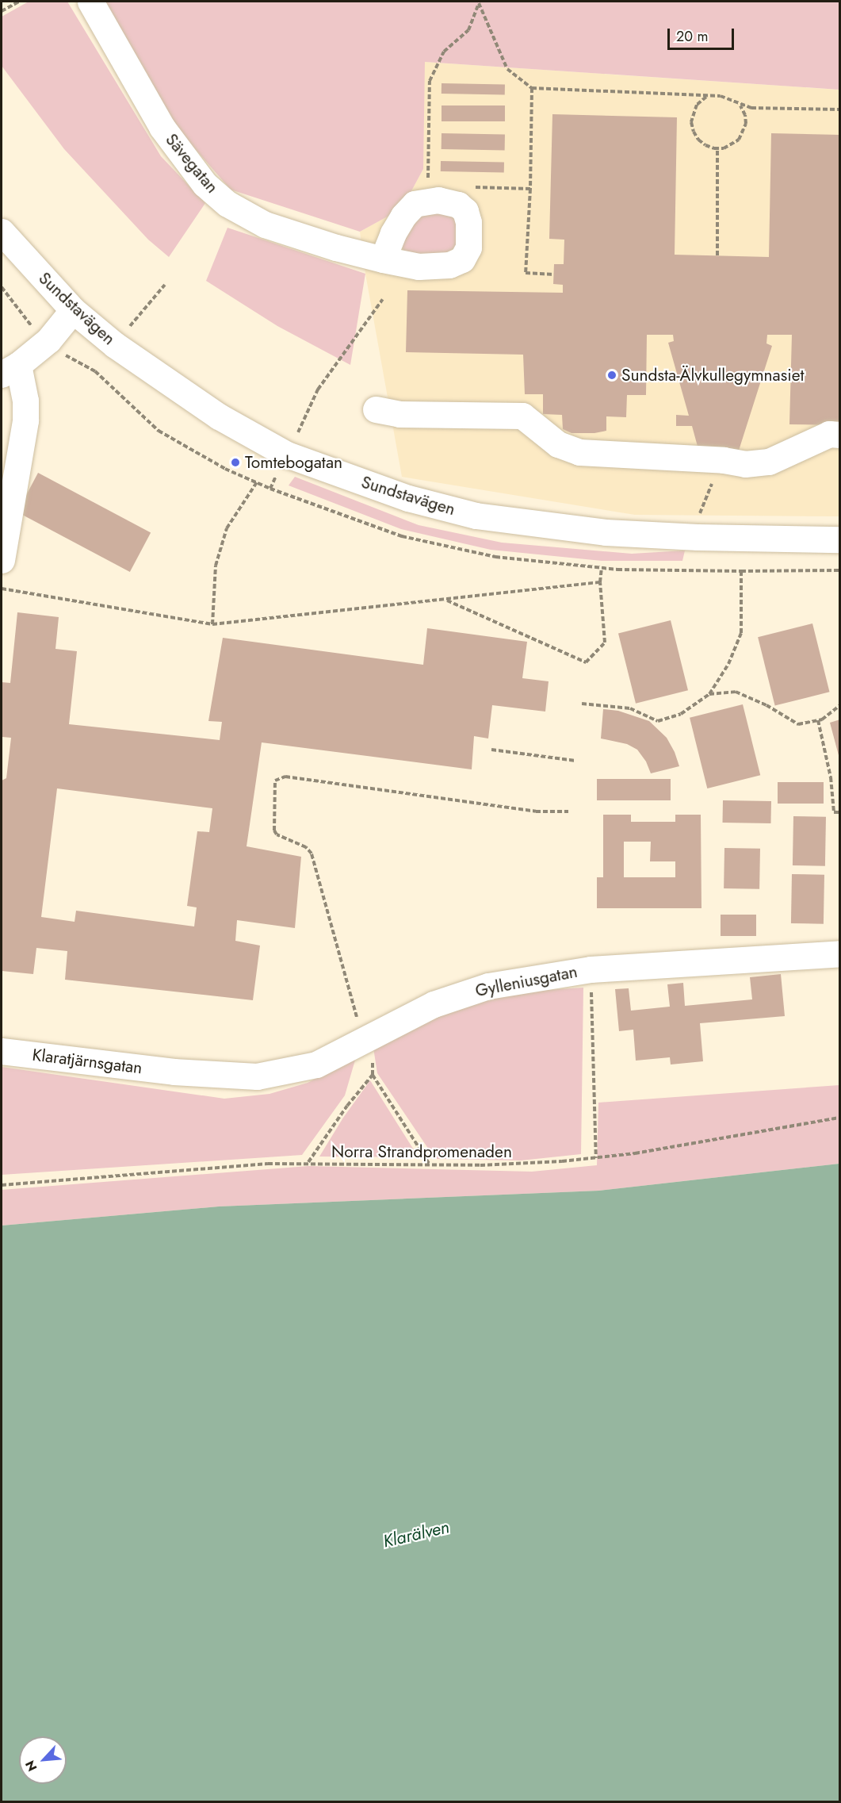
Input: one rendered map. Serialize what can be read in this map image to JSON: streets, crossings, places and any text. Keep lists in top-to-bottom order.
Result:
{
  "streets": {
    "street": [
      "Sävegatan",
      "Sundstavägen",
      "Gylleniusgatan",
      "Klaratjärnsgatan"
    ],
    "path": ["Norra Strandpromenaden"]
  },
  "crossings": [
    ["Gylleniusgatan", "Klaratjärnsgatan"]
  ],
  "water": ["Klarälven"],
  "places": ["Sundsta-Älvkullegymnasiet", "Tomtebogatan"],
  "scale_bar": "20 m",
  "north": "bottom left"
}
